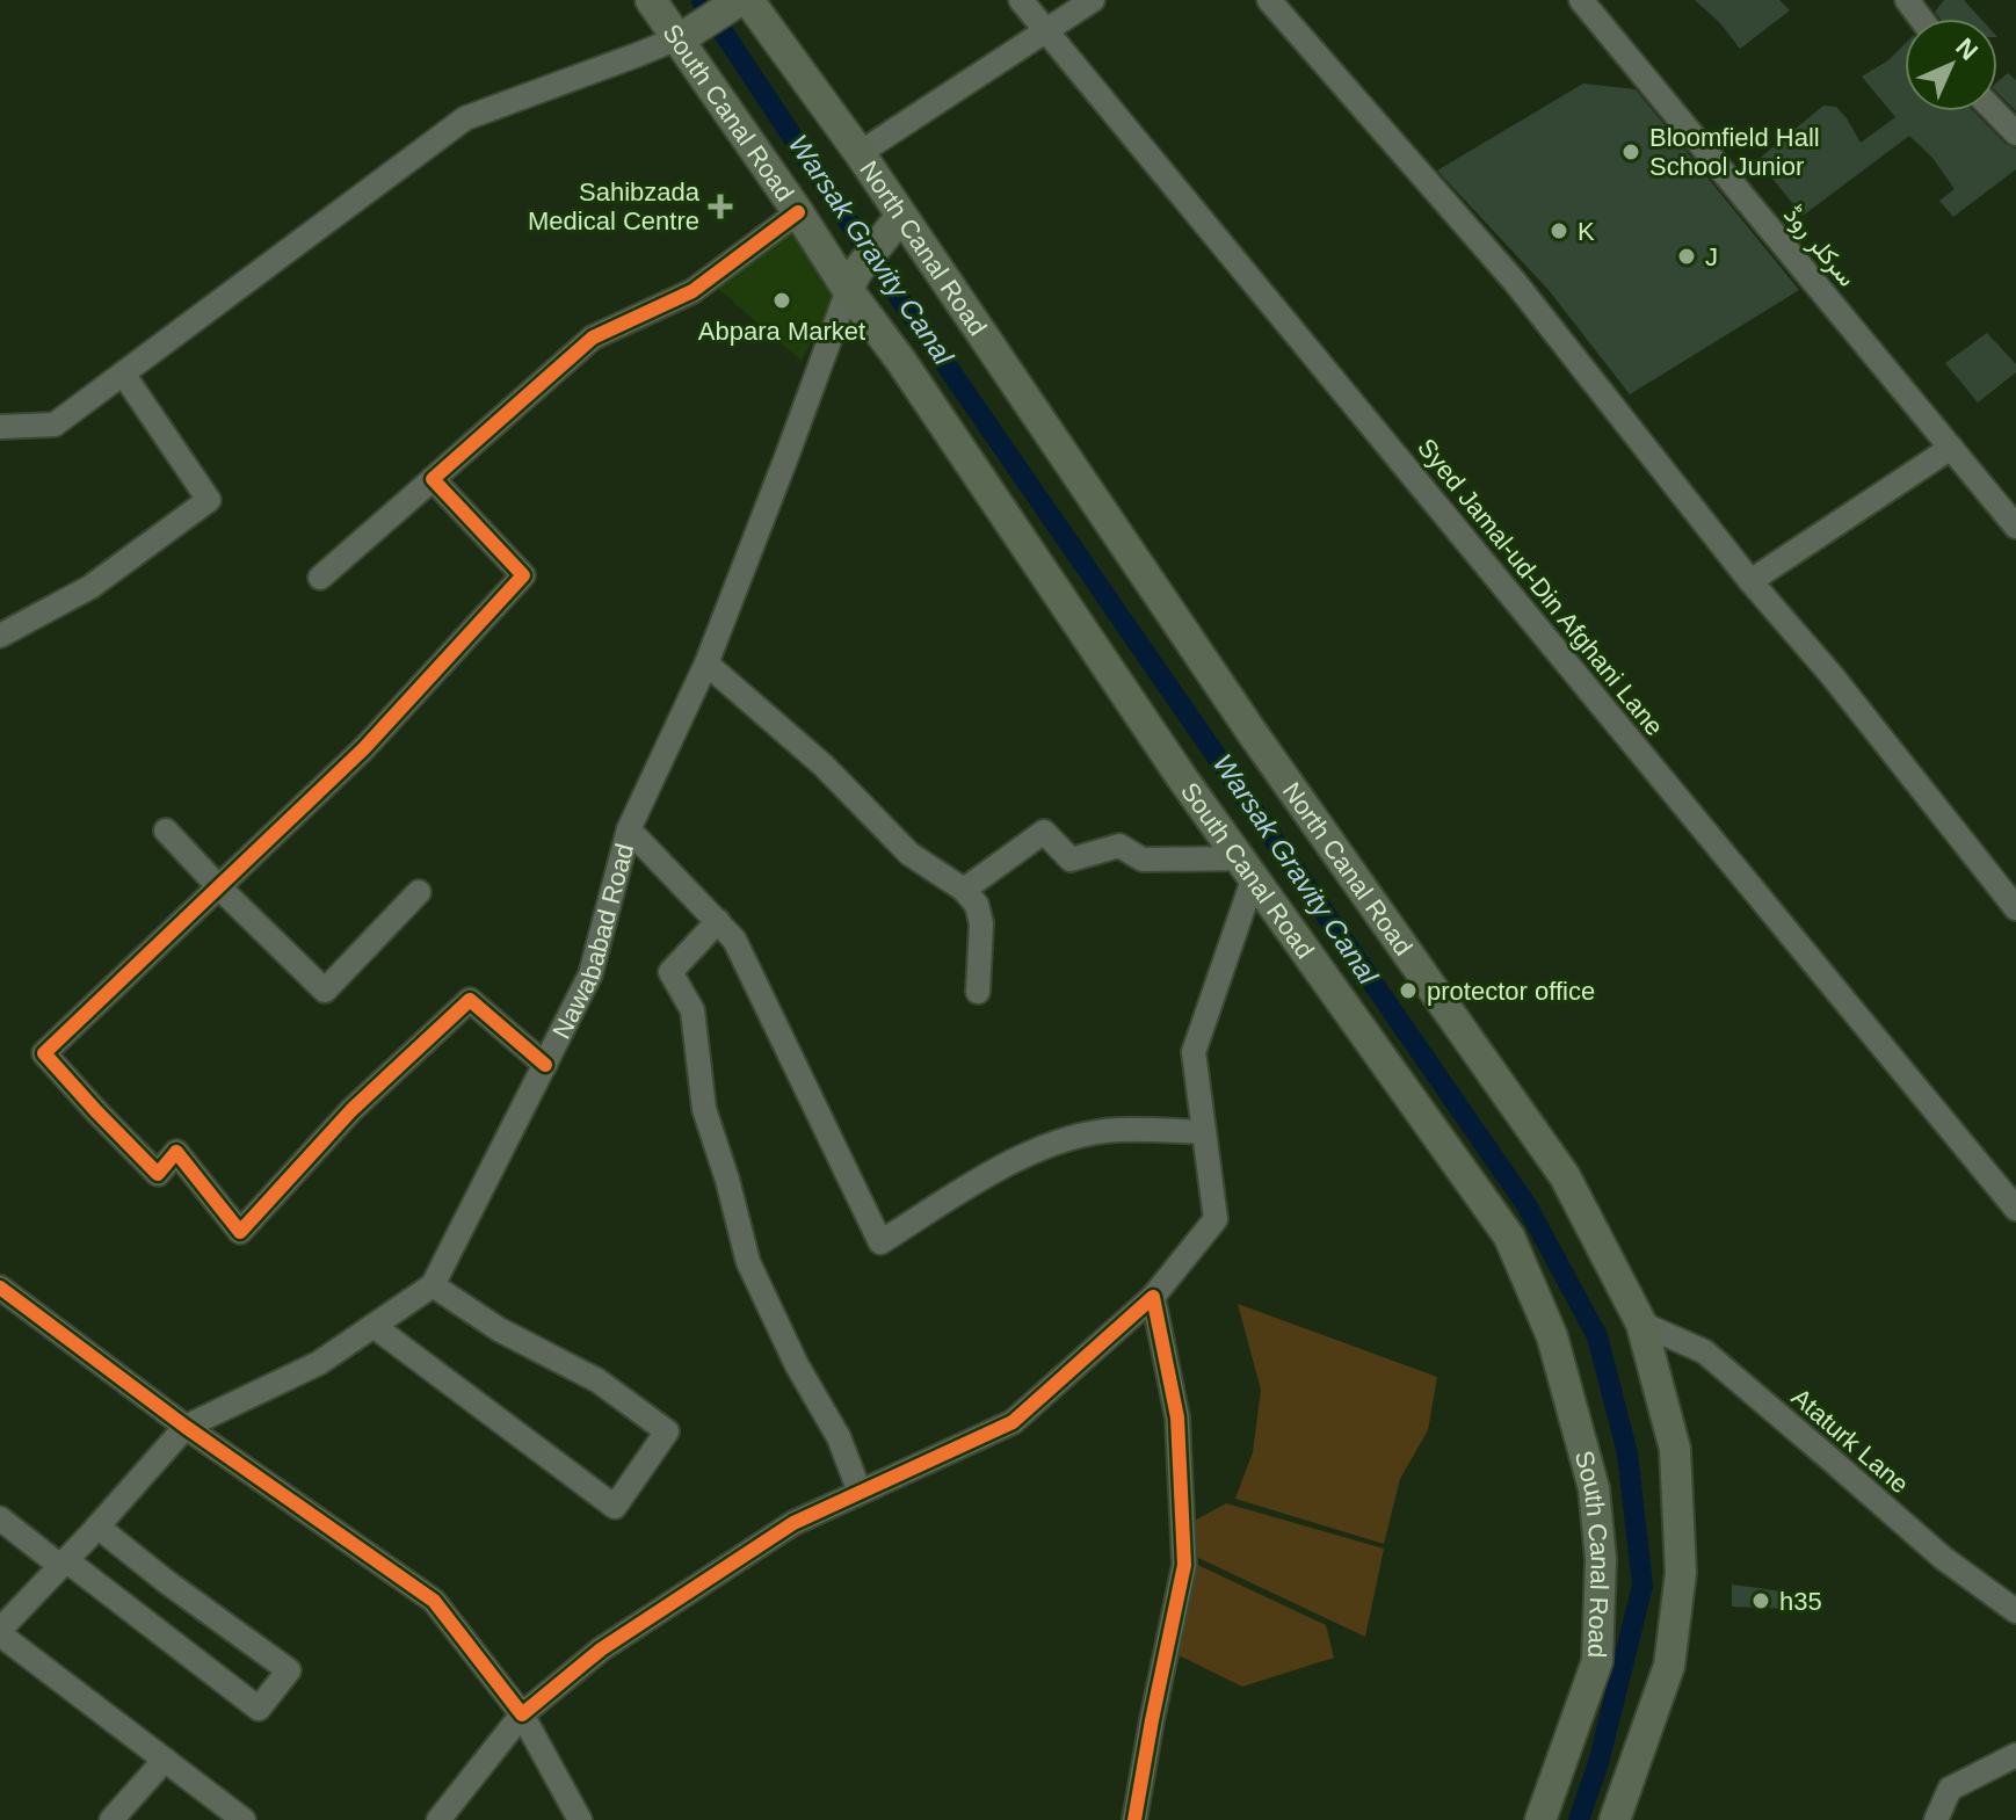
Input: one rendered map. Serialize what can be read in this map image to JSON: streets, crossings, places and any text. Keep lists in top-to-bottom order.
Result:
{
  "streets": {
    "main road": ["South Canal Road", "North Canal Road"],
    "street": [
      "سرکلر روڈ",
      "Syed Jamal-ud-Din Afghani Lane",
      "Nawababad Road",
      "Ataturk Lane"
    ]
  },
  "crossings": [
    ["South Canal Road", "Nawababad Road"],
    ["North Canal Road", "Ataturk Lane"]
  ],
  "water": ["Warsak Gravity Canal"],
  "places": {
    "other": [
      "Bloomfield Hall School Junior",
      "K",
      "J",
      "Abpara Market",
      "protector office",
      "h35"
    ],
    "health": ["Sahibzada Medical Centre"]
  },
  "north": "top right"
}
